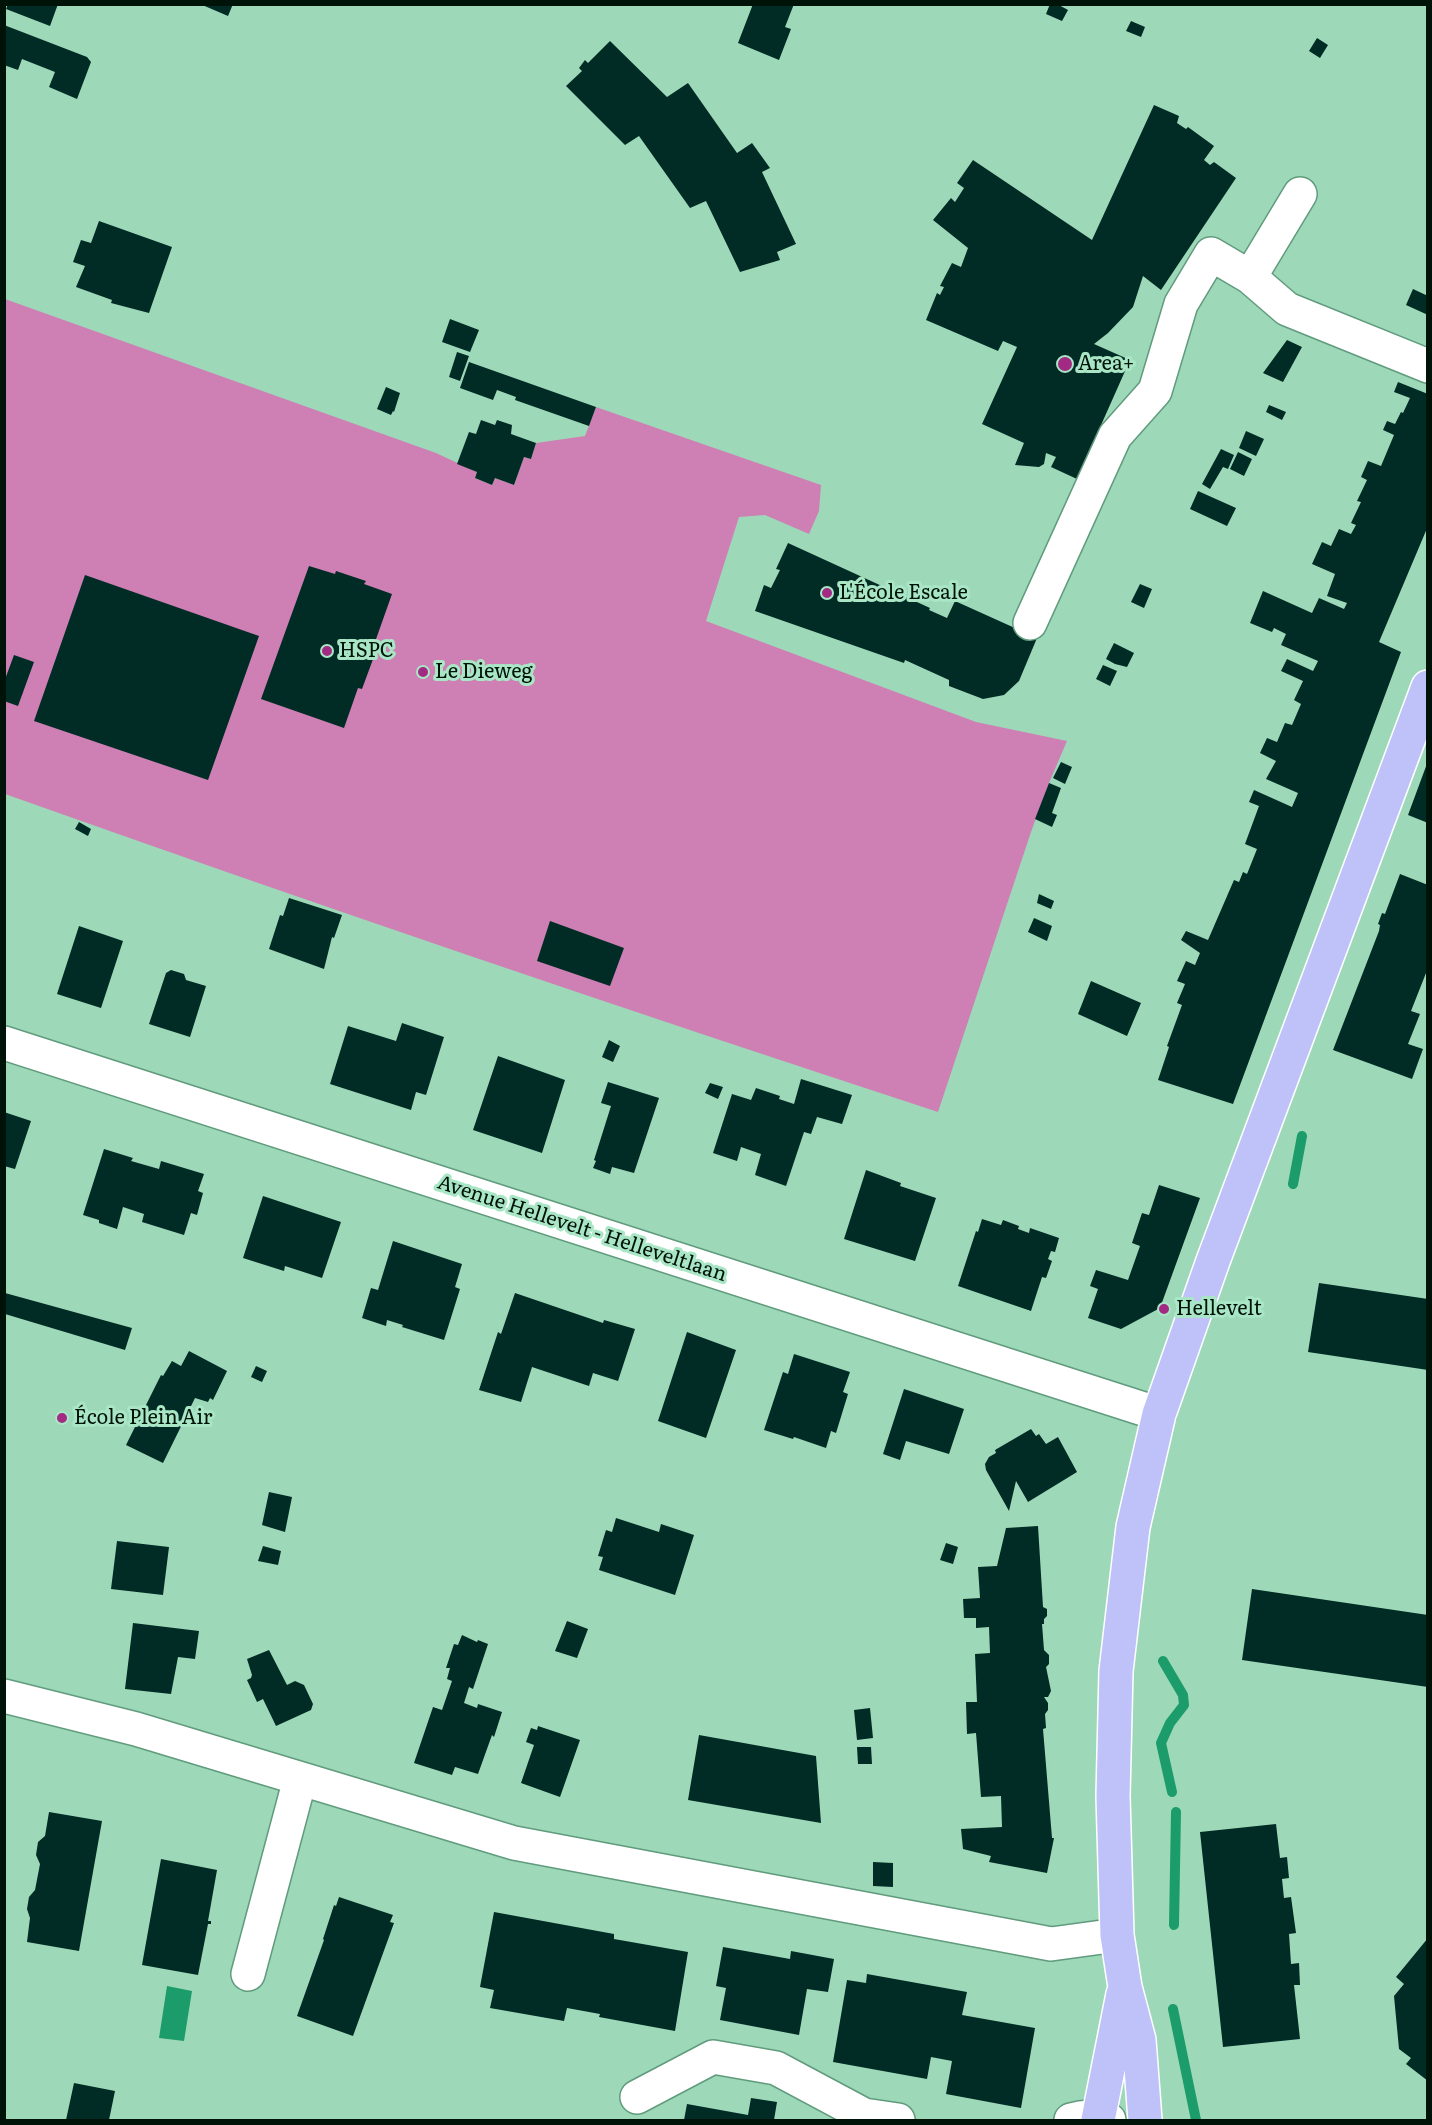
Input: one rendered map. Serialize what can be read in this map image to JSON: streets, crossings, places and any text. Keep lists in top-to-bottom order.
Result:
{
  "streets": {
    "street": ["Avenue Hellevelt - Helleveltlaan"]
  },
  "places": [
    "Area+",
    "L'École Escale",
    "HSPC",
    "Le Dieweg",
    "Hellevelt",
    "École Plein Air"
  ]
}
